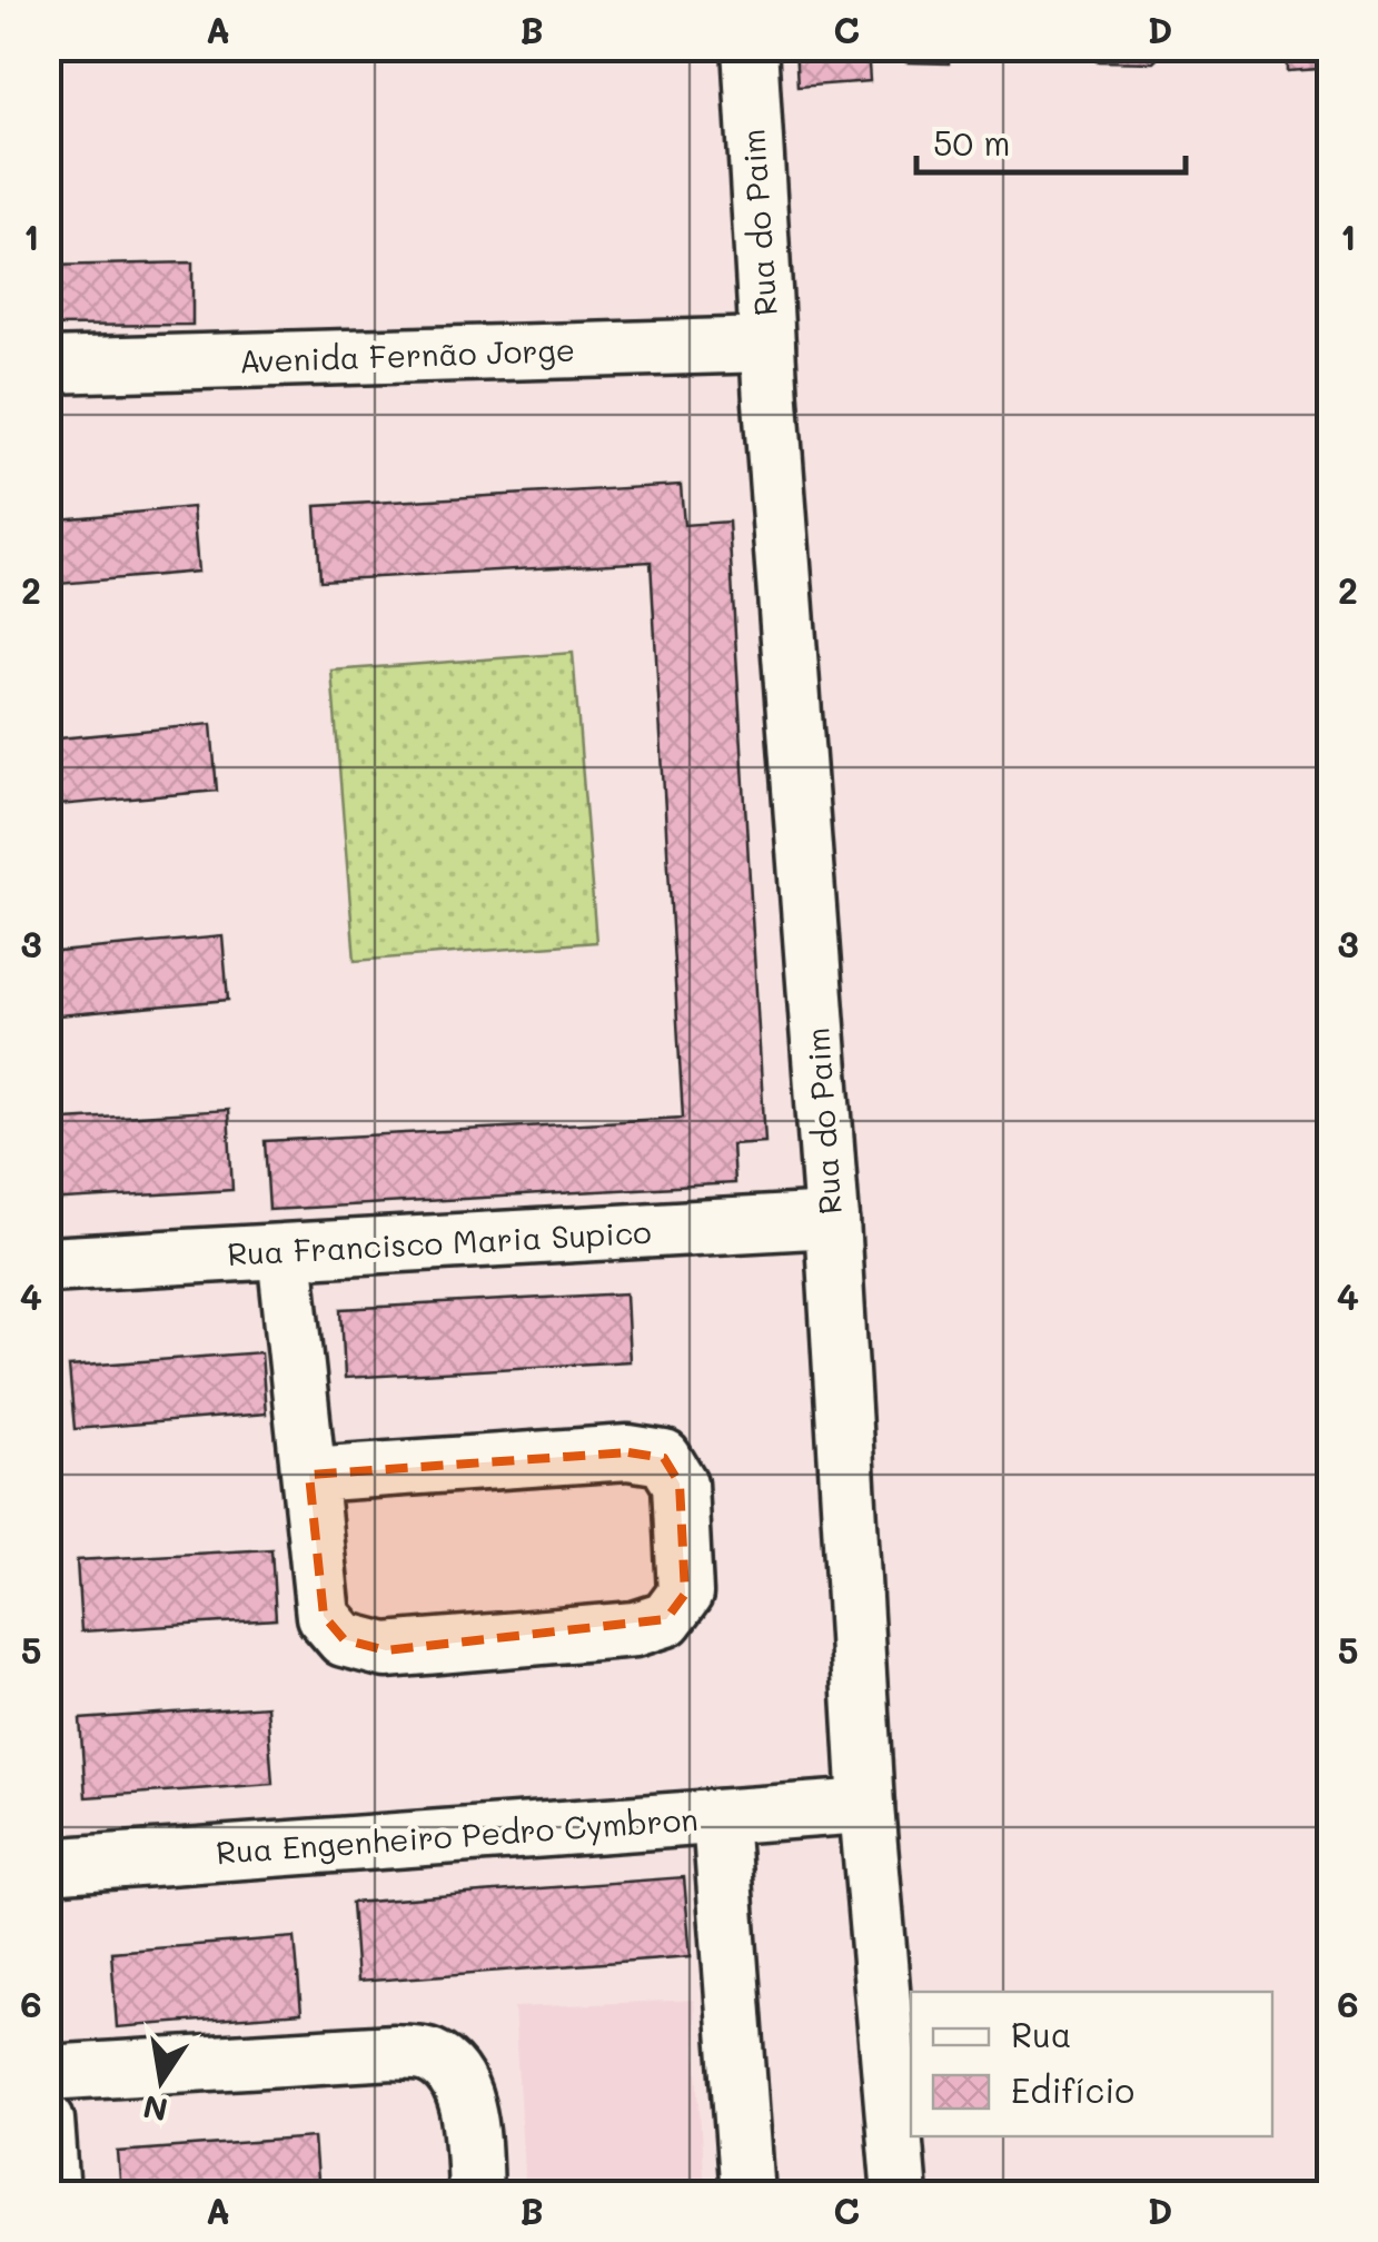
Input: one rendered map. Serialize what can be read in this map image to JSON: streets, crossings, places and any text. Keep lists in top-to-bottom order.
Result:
{
  "streets": {
    "street": [
      "Rua do Paim",
      "Avenida Fernão Jorge",
      "Rua Francisco Maria Supico",
      "Rua Engenheiro Pedro Cymbron"
    ]
  },
  "crossings": [
    ["Rua do Paim", "Avenida Fernão Jorge"],
    ["Rua do Paim", "Rua Francisco Maria Supico"],
    ["Rua do Paim", "Rua Engenheiro Pedro Cymbron"]
  ],
  "legend": ["Rua", "Edifício"],
  "scale_bar": "50 m",
  "north": "bottom",
  "grid": {
    "columns": [
      "A",
      "B",
      "C",
      "D"
    ],
    "rows": [
      "1",
      "2",
      "3",
      "4",
      "5",
      "6"
    ]
  }
}
